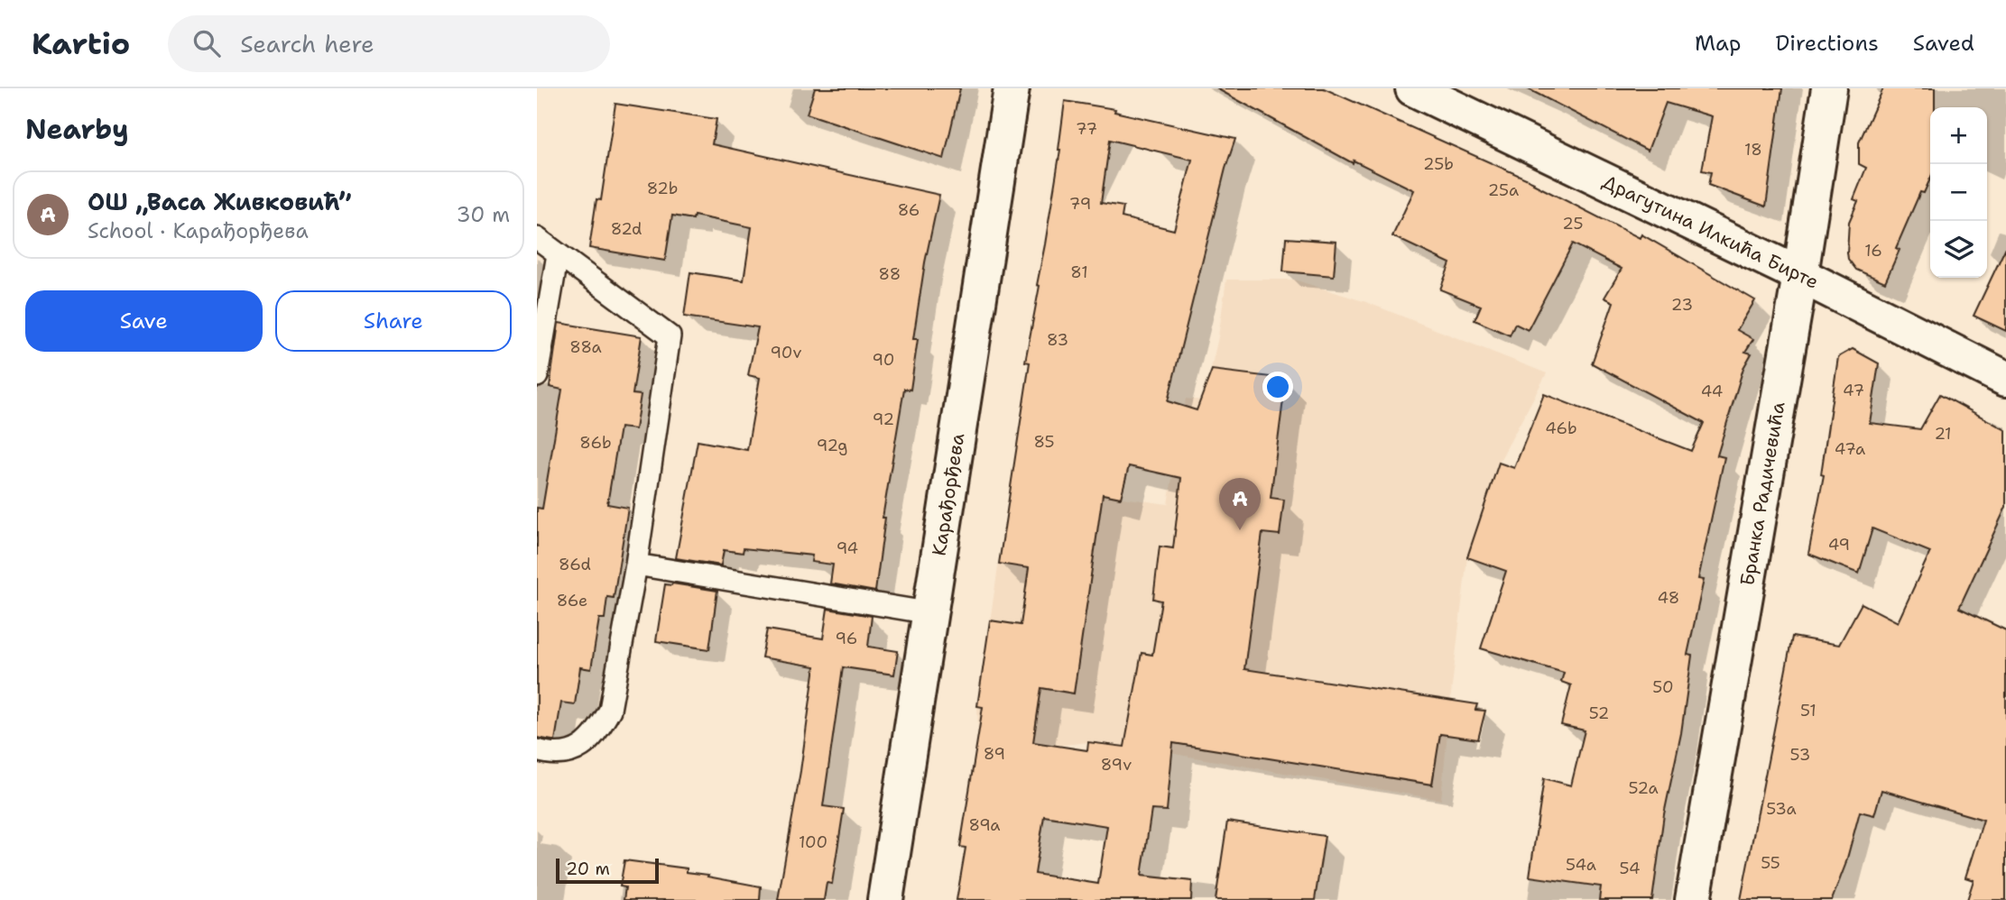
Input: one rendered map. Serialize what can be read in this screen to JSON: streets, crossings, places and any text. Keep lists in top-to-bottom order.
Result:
{
  "streets": {
    "street": ["Драгутина Илкића Бирте", "Карађорђева", "Бранка Радичевића"]
  },
  "crossings": [
    ["Драгутина Илкића Бирте", "Бранка Радичевића"]
  ],
  "house_numbers": [
    "77",
    "18",
    "25b",
    "82b",
    "25a",
    "79",
    "86",
    "25",
    "82d",
    "16",
    "81",
    "88",
    "23",
    "83",
    "88a",
    "90v",
    "90",
    "47",
    "44",
    "92",
    "46b",
    "21",
    "85",
    "86b",
    "92g",
    "47a",
    "49",
    "94",
    "86d",
    "48",
    "86e",
    "96",
    "50",
    "51",
    "52",
    "89",
    "53",
    "89v",
    "52a",
    "53a",
    "89a",
    "100",
    "55",
    "54a",
    "54"
  ],
  "scale_bar": "20 m",
  "page": {
    "header": "Kartio",
    "search": "Search here",
    "nav": ["Map", "Directions", "Saved"],
    "heading": "Nearby",
    "map_buttons": ["+", "−"],
    "list": [
      {
        "mark": "A",
        "name": "ОШ „Васа Живковић”",
        "note": "School · Карађорђева",
        "value": "30 m"
      }
    ],
    "buttons": ["Save", "Share"],
    "pins": "A",
    "scale": "20 m"
  }
}
